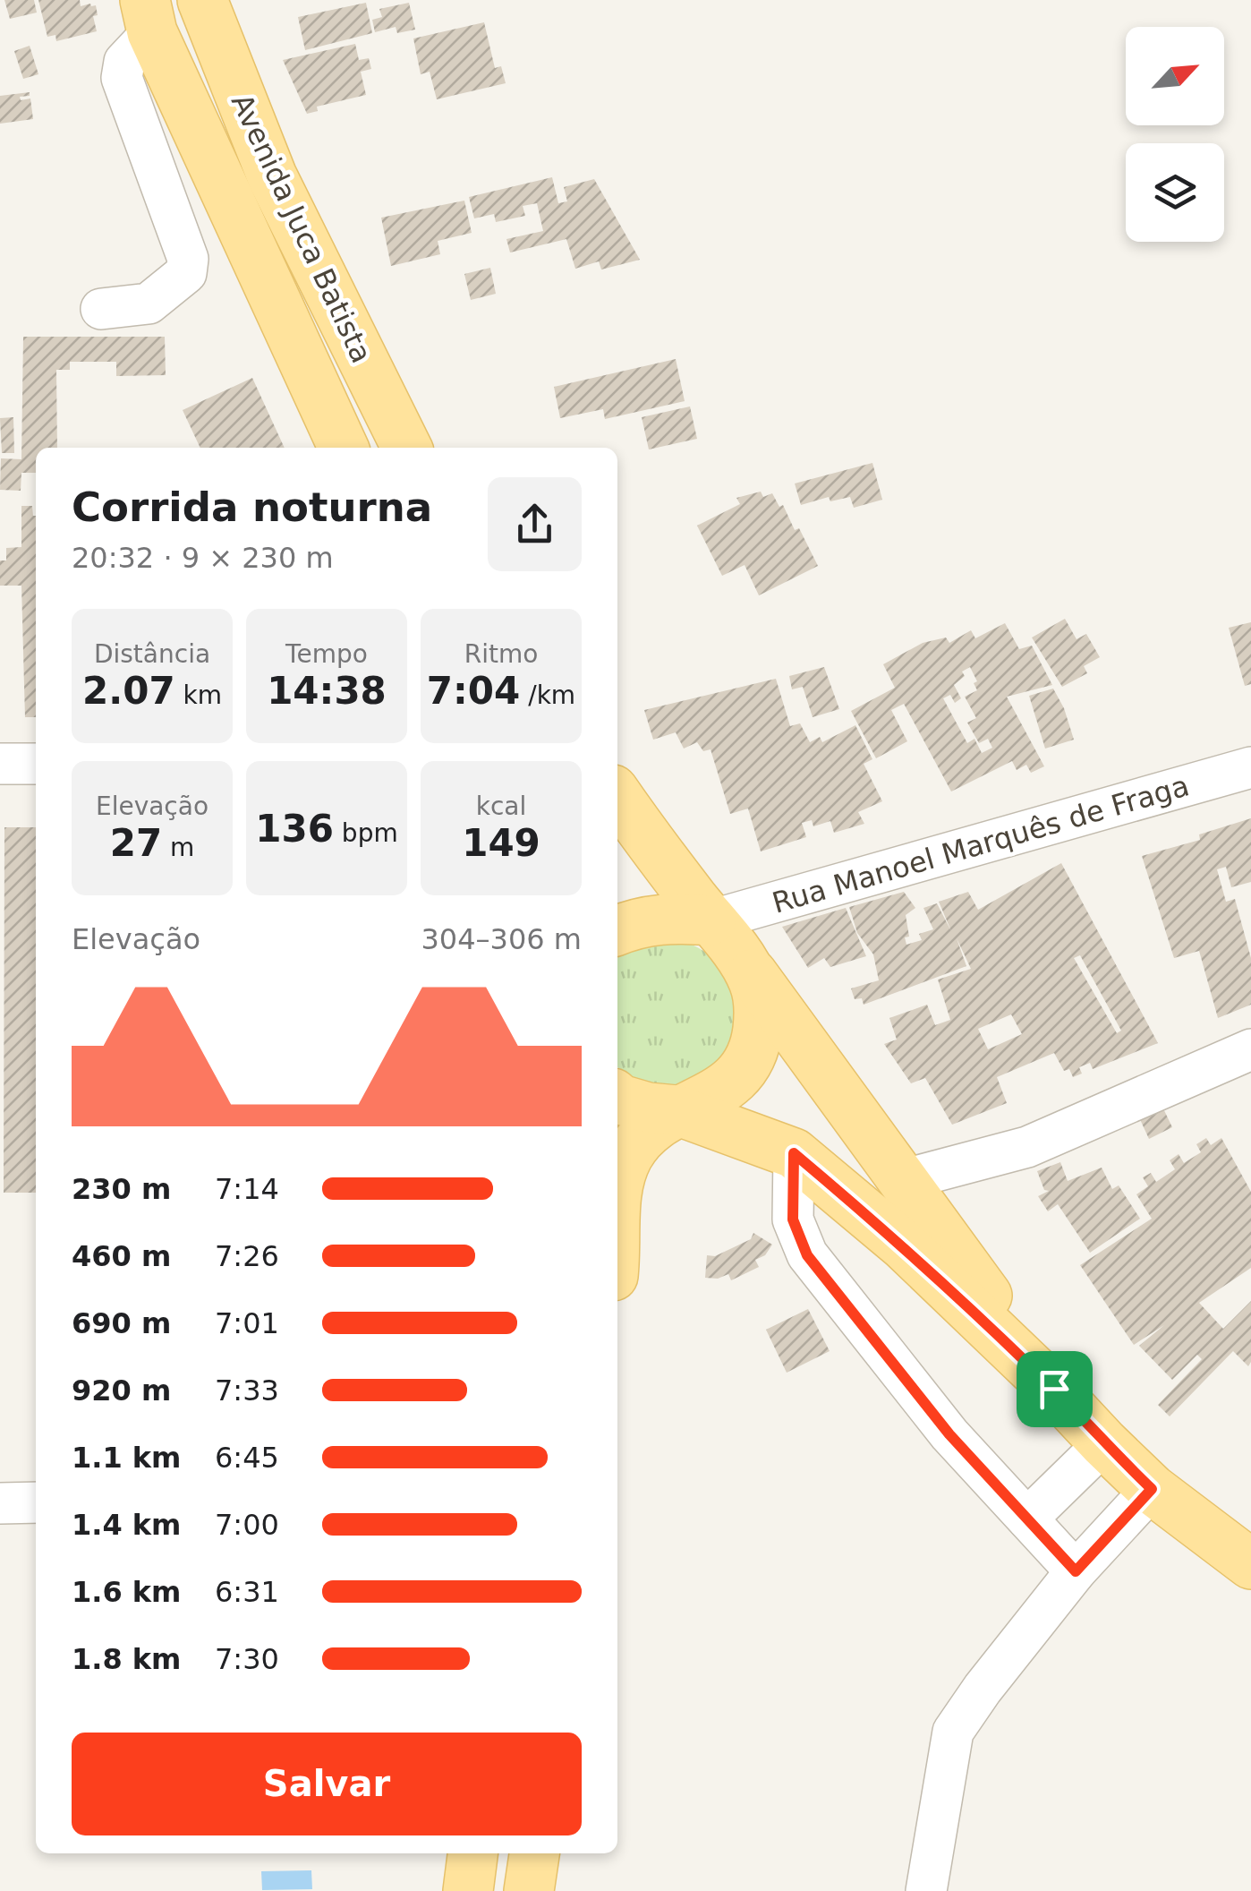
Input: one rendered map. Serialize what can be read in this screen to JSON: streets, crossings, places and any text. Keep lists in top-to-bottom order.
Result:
{
  "streets": {
    "main road": ["Avenida Juca Batista"],
    "street": ["Rua Manoel Marquês de Fraga"]
  },
  "north": "top right",
  "page": {
    "heading": ["Corrida noturna", "20:32 · 9 × 230 m"],
    "stats": [
      ["Distância", "2.07 km"],
      ["Tempo", "14:38"],
      ["Ritmo", "7:04 /km"],
      ["Elevação", "27 m"],
      ["136 bpm"],
      ["kcal", "149"]
    ],
    "chart": ["Elevação", "304–306 m"],
    "list": [
      {
        "name": "230 m",
        "note": "7:14"
      },
      {
        "name": "460 m",
        "note": "7:26"
      },
      {
        "name": "690 m",
        "note": "7:01"
      },
      {
        "name": "920 m",
        "note": "7:33"
      },
      {
        "name": "1.1 km",
        "note": "6:45"
      },
      {
        "name": "1.4 km",
        "note": "7:00"
      },
      {
        "name": "1.6 km",
        "note": "6:31"
      },
      {
        "name": "1.8 km",
        "note": "7:30"
      }
    ],
    "buttons": "Salvar"
  }
}
